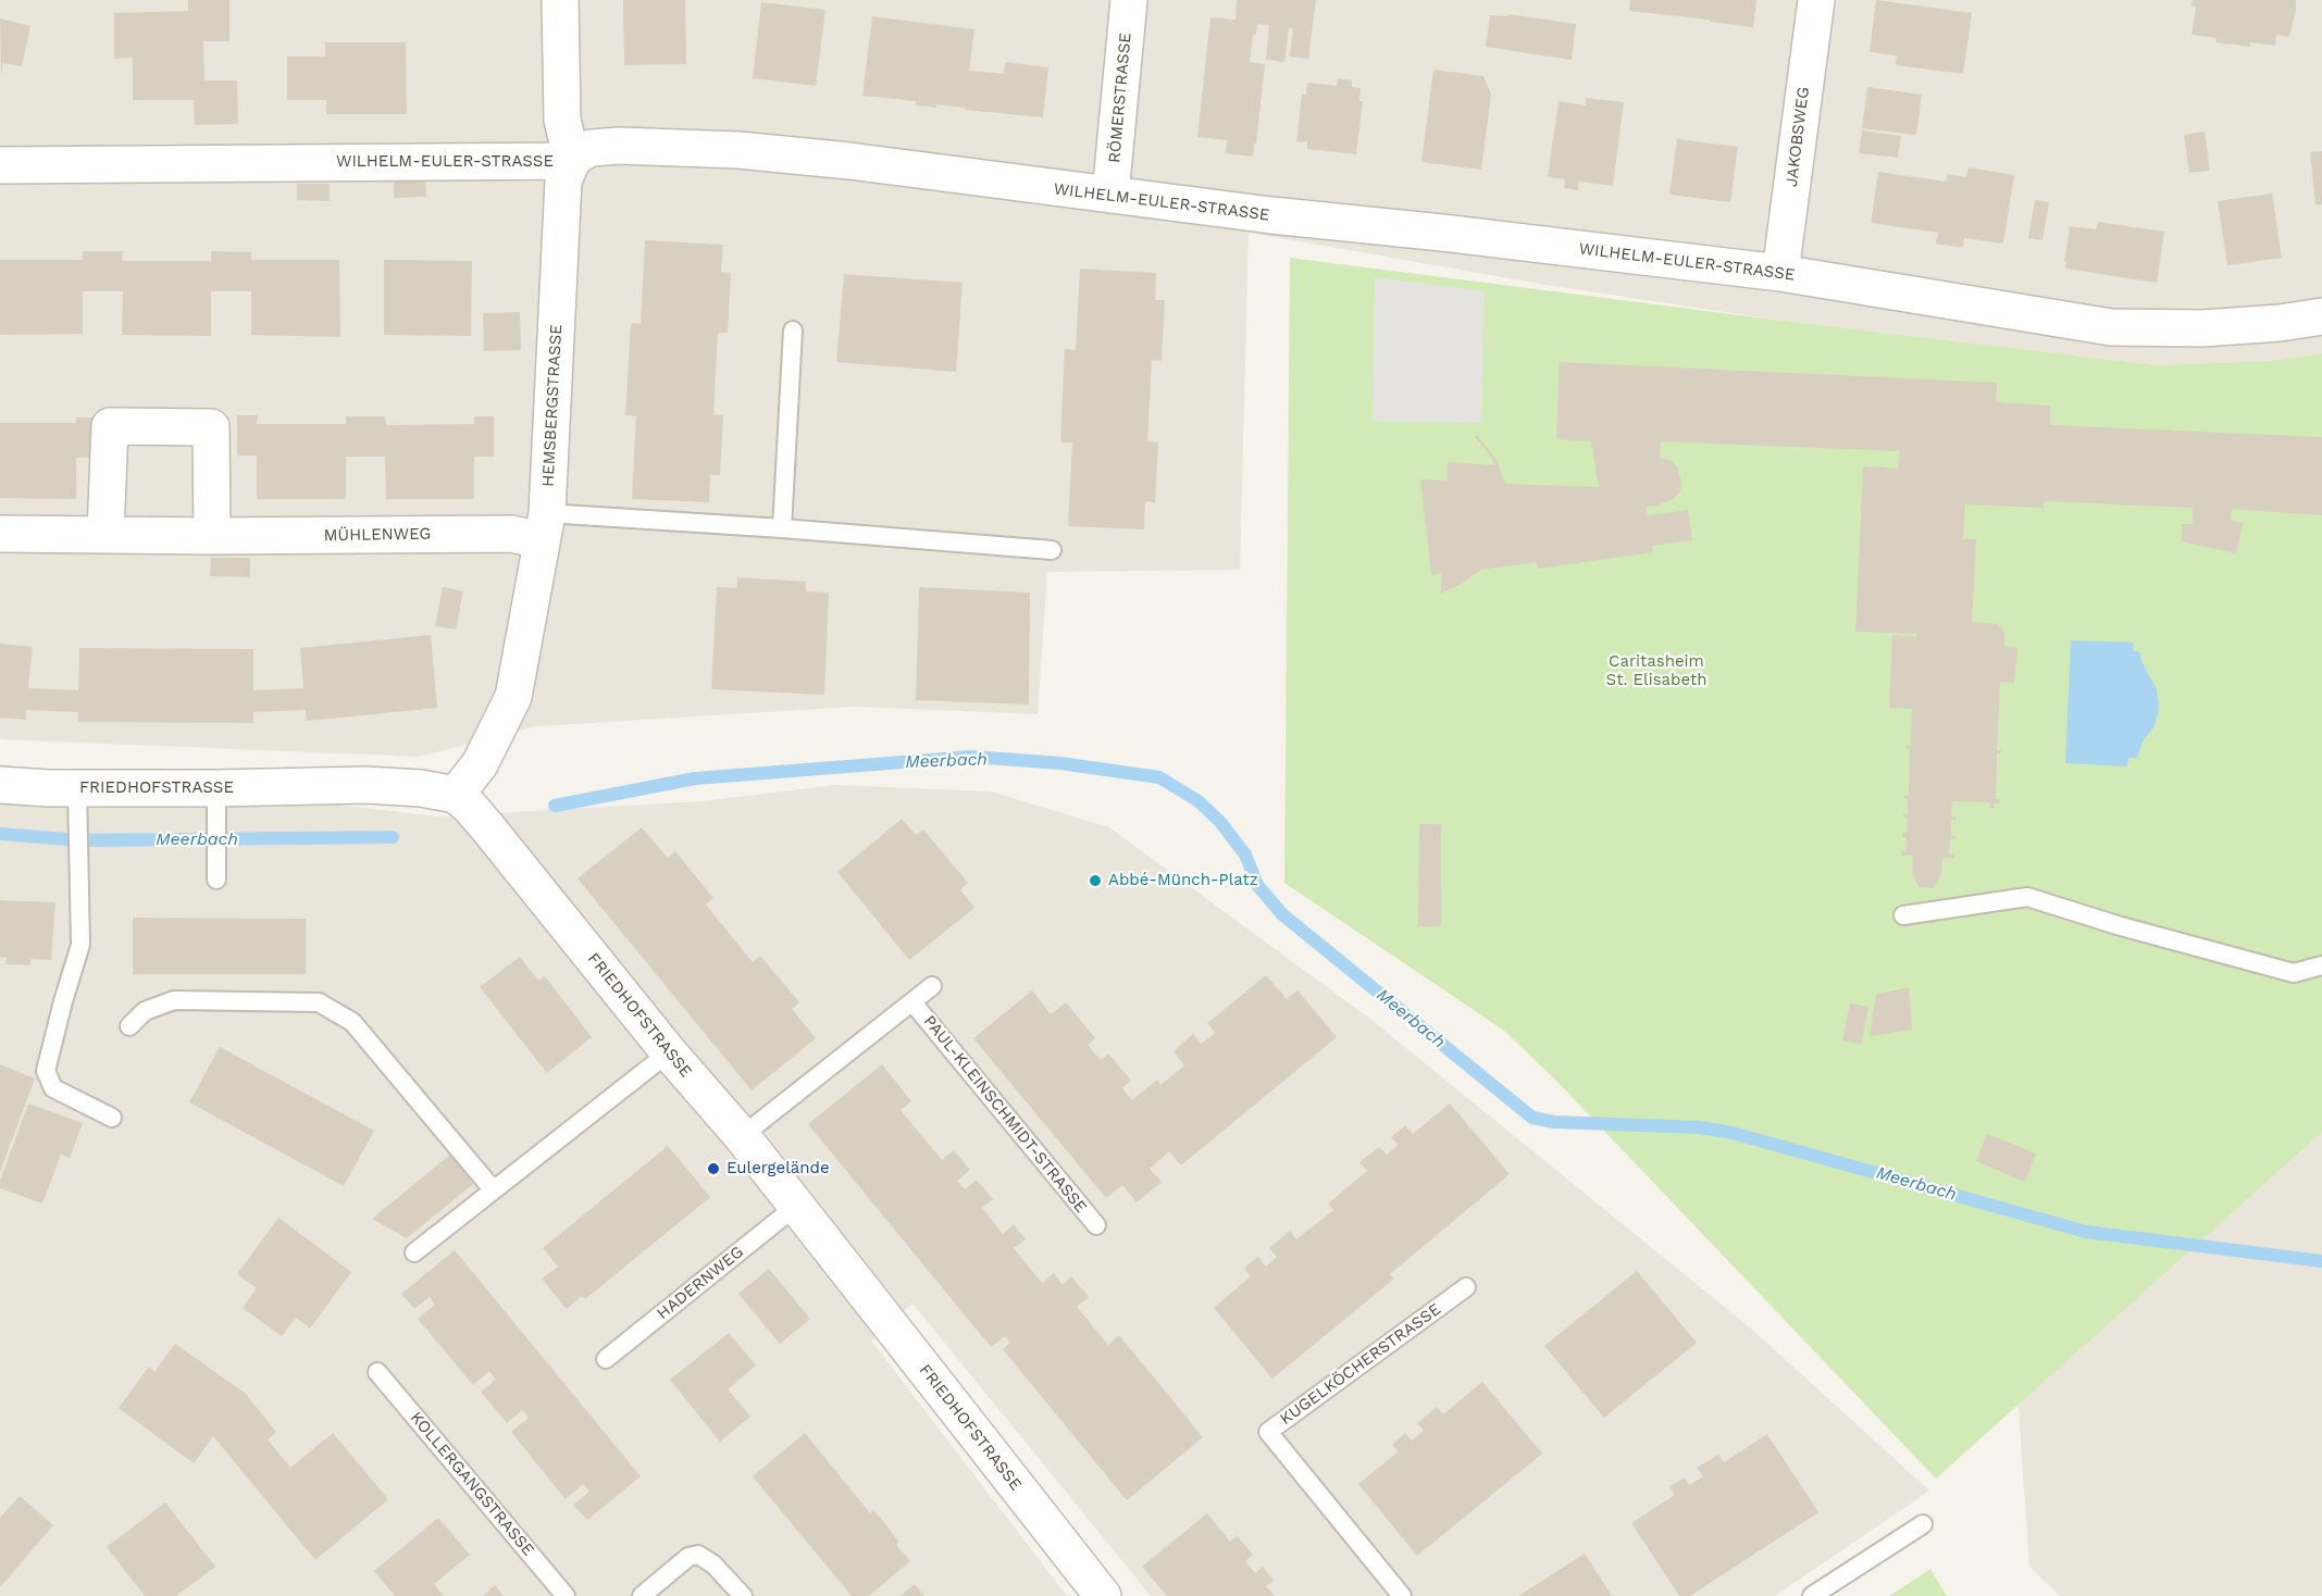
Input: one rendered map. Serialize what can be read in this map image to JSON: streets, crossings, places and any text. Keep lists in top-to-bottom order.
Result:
{
  "streets": {
    "street": [
      "RÖMERSTRASSE",
      "JAKOBSWEG",
      "WILHELM-EULER-STRASSE",
      "HEMSBERGSTRASSE",
      "MÜHLENWEG",
      "FRIEDHOFSTRASSE"
    ],
    "lane": [
      "PAUL-KLEINSCHMIDT-STRASSE",
      "HADERNWEG",
      "KUGELKÖCHERSTRASSE",
      "KOLLERGANGSTRASSE"
    ]
  },
  "crossings": [
    ["RÖMERSTRASSE", "WILHELM-EULER-STRASSE"],
    ["JAKOBSWEG", "WILHELM-EULER-STRASSE"],
    ["WILHELM-EULER-STRASSE", "HEMSBERGSTRASSE"],
    ["HEMSBERGSTRASSE", "MÜHLENWEG"],
    ["HEMSBERGSTRASSE", "FRIEDHOFSTRASSE"],
    ["FRIEDHOFSTRASSE", "HADERNWEG"]
  ],
  "water": ["Meerbach"],
  "parks": ["Caritasheim St. Elisabeth"],
  "places": ["Abbé-Münch-Platz", "Eulergelände"]
}
